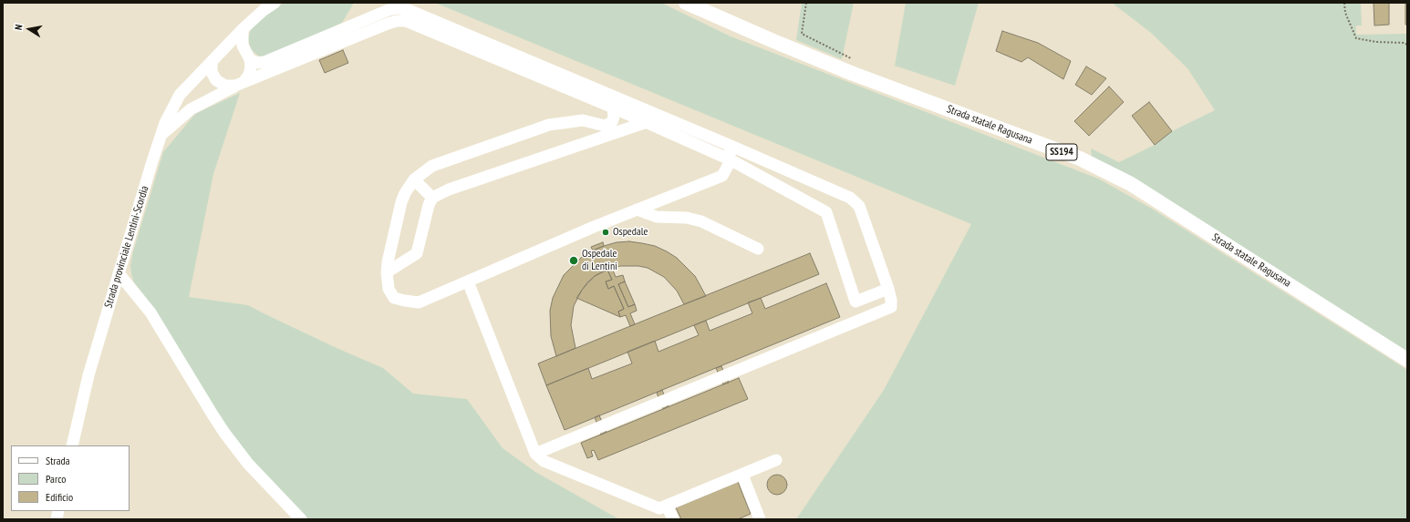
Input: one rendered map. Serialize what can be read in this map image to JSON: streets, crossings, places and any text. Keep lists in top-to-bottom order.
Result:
{
  "streets": {
    "main road": ["Strada statale Ragusana", "SS194"],
    "street": ["Strada provinciale Lentini-Scordia"]
  },
  "places": ["Ospedale", "Ospedale di Lentini"],
  "legend": ["Strada", "Parco", "Edificio"],
  "north": "left"
}
